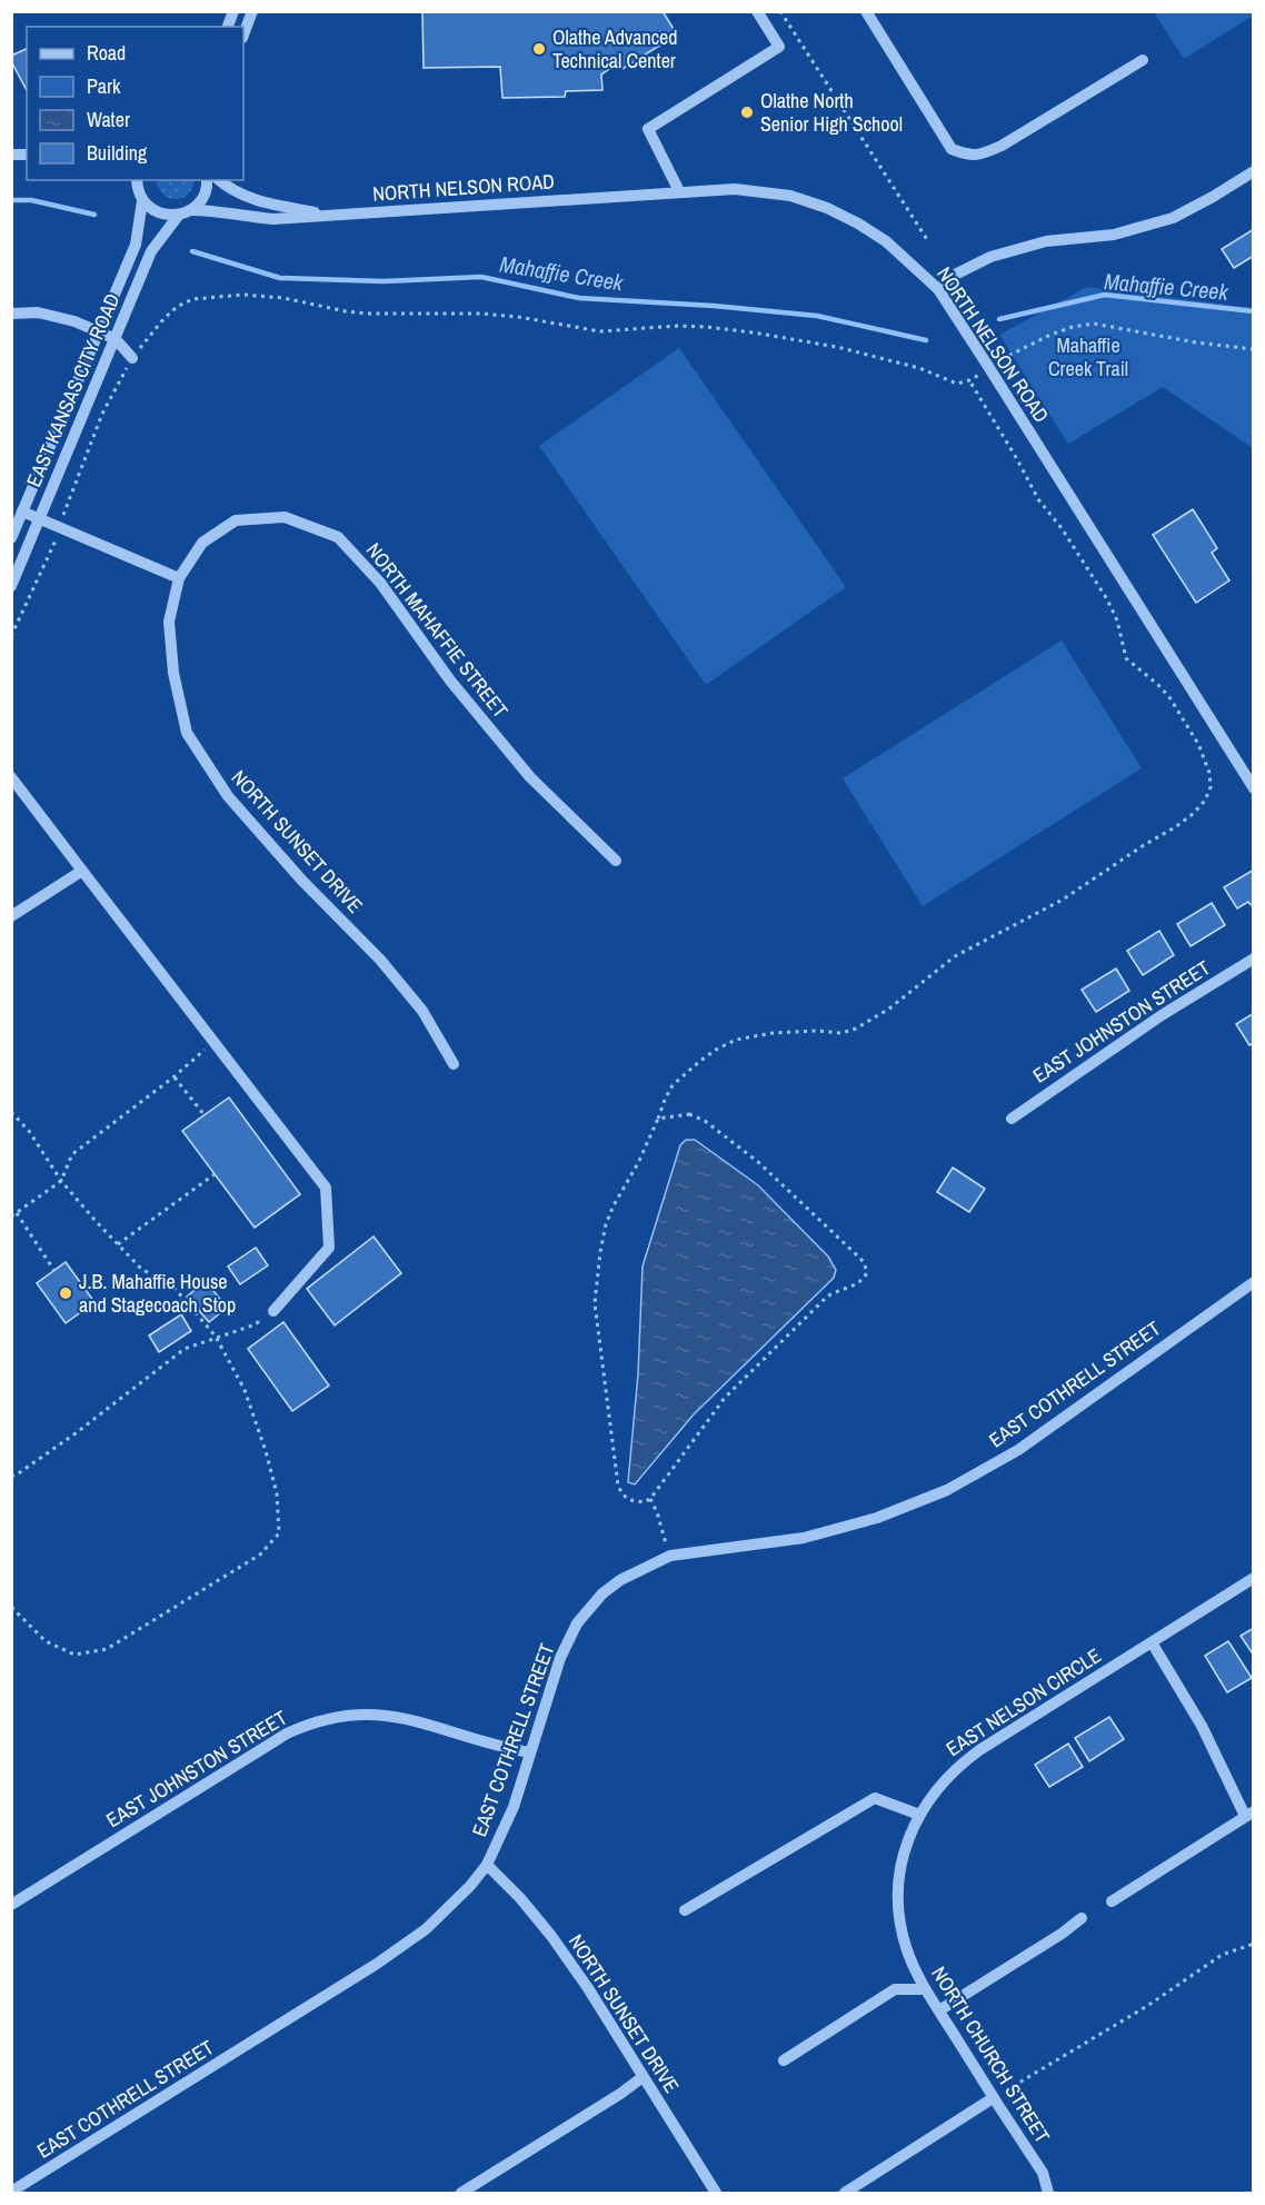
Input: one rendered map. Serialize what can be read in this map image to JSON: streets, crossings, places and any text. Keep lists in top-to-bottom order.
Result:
{
  "streets": {
    "street": [
      "NORTH NELSON ROAD",
      "EAST KANSAS CITY ROAD",
      "NORTH MAHAFFIE STREET",
      "NORTH SUNSET DRIVE",
      "EAST JOHNSTON STREET",
      "EAST COTHRELL STREET",
      "EAST NELSON CIRCLE",
      "NORTH CHURCH STREET"
    ]
  },
  "crossings": [
    ["NORTH NELSON ROAD", "EAST KANSAS CITY ROAD"],
    ["NORTH MAHAFFIE STREET", "NORTH SUNSET DRIVE"],
    ["NORTH SUNSET DRIVE", "EAST COTHRELL STREET"],
    ["EAST JOHNSTON STREET", "EAST COTHRELL STREET"],
    ["EAST NELSON CIRCLE", "NORTH CHURCH STREET"]
  ],
  "water": ["Mahaffie Creek"],
  "parks": ["Mahaffie Creek Trail"],
  "places": ["Olathe Advanced Technical Center", "Olathe North Senior High School", "J.B. Mahaffie House and Stagecoach Stop"],
  "legend": [
    "Road",
    "Park",
    "Water",
    "Building"
  ]
}
